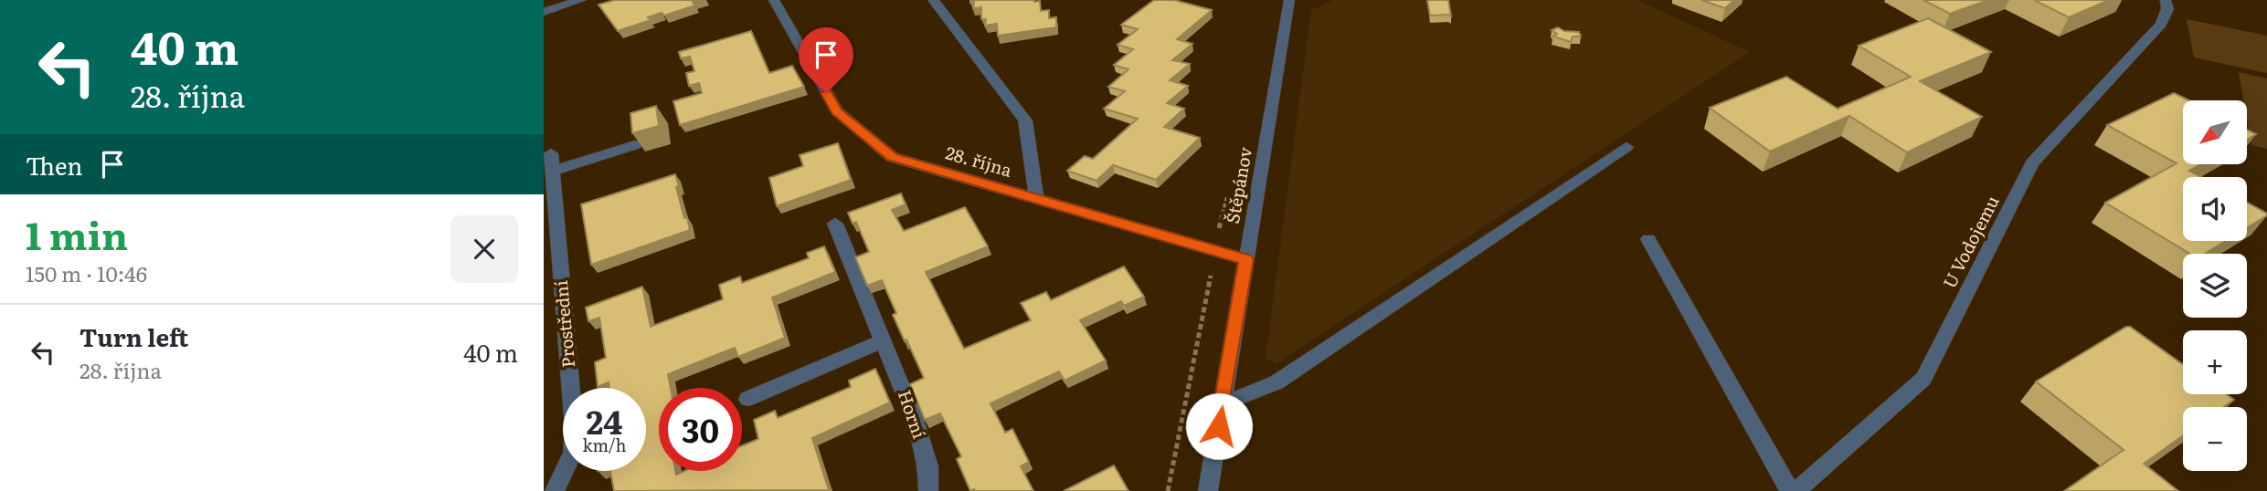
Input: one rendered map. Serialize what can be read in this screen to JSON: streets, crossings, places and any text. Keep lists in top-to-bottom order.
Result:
{
  "streets": {
    "street": [
      "28. října",
      "Štěpánov",
      "U Vodojemu",
      "Prostřední",
      "Horní"
    ]
  },
  "crossings": [
    ["28. října", "Štěpánov"]
  ],
  "north": "bottom left",
  "page": {
    "turn": ["40 m", "28. října"],
    "map_buttons": ["+", "−"],
    "then": "Then",
    "heading": ["1 min", "150 m · 10:46"],
    "list": [
      {
        "name": "Turn left",
        "note": "28. října",
        "value": "40 m"
      }
    ],
    "speed": "24 km/h",
    "limit": "30"
  }
}
